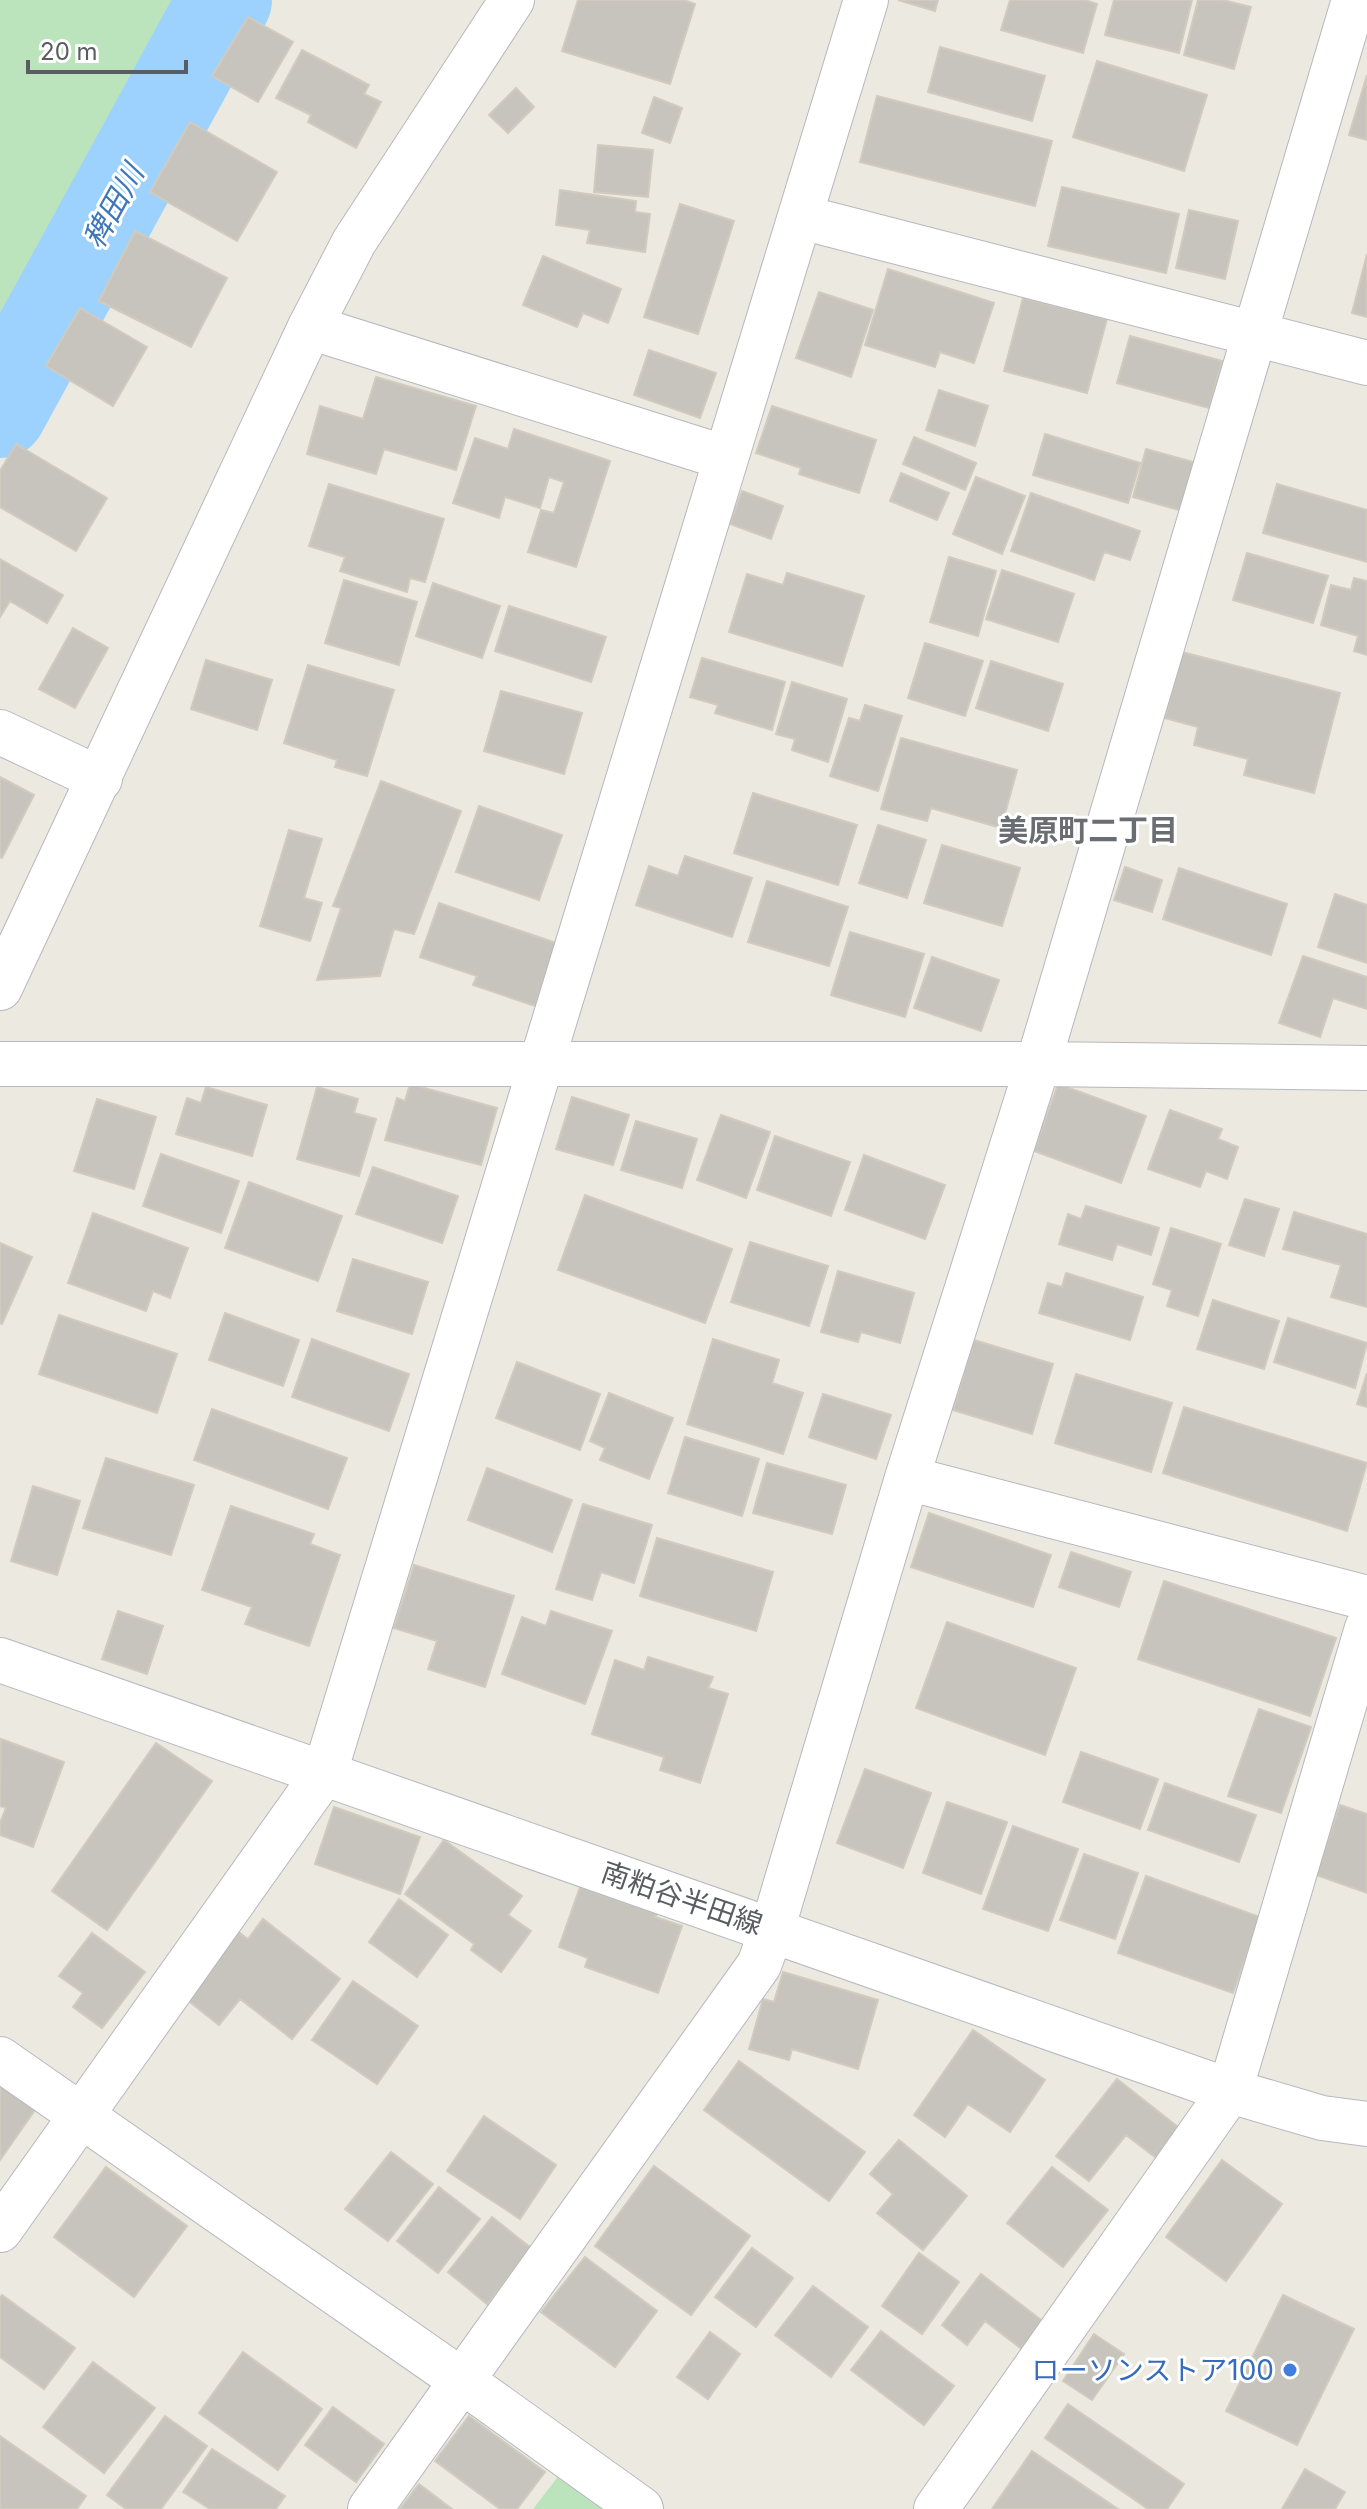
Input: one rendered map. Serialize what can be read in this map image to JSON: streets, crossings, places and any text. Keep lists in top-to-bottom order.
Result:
{
  "streets": {
    "street": ["南粕谷半田線"]
  },
  "districts": ["美原町二丁目"],
  "water": ["稗田川"],
  "places": ["ローソンストア100"],
  "scale_bar": "20 m"
}
